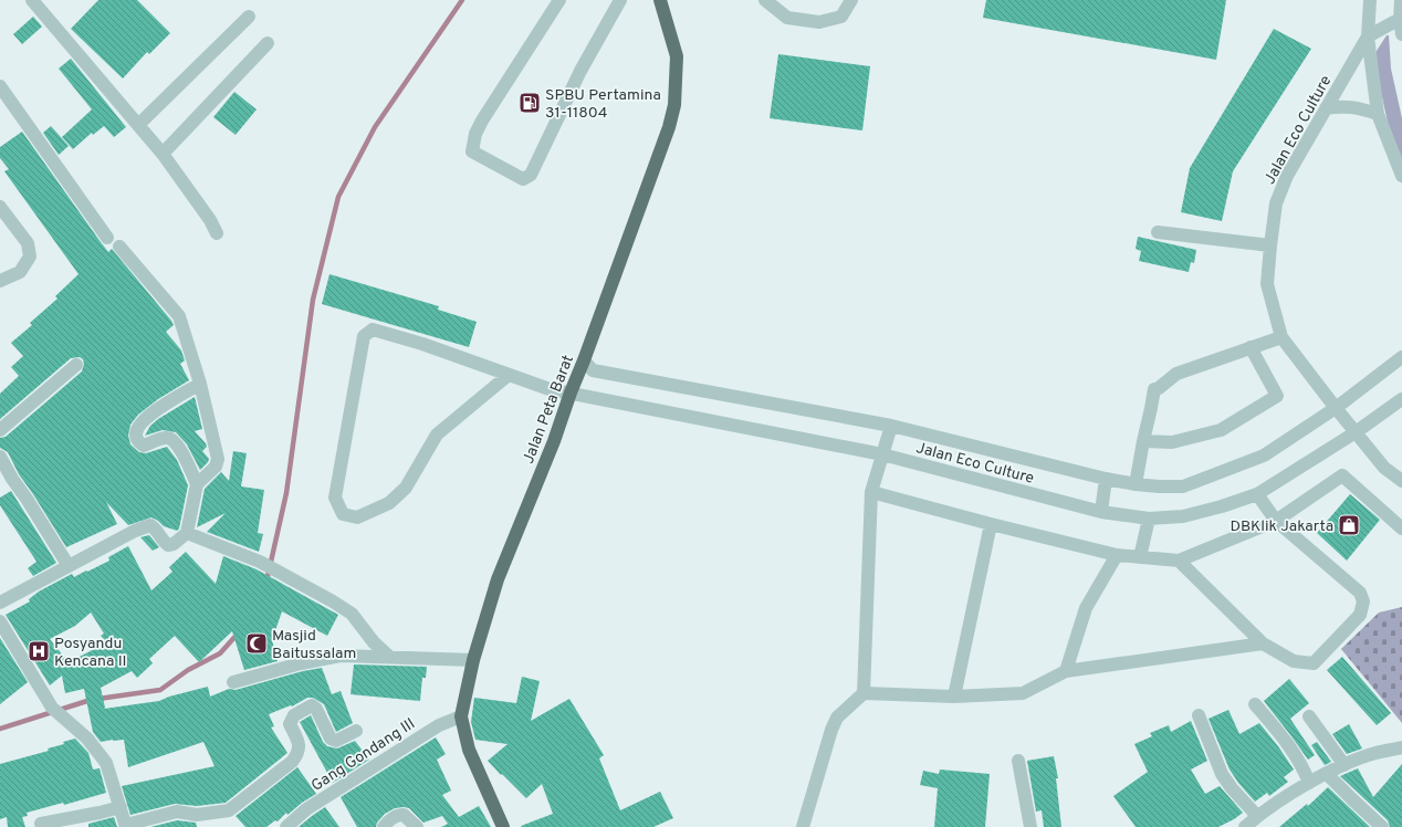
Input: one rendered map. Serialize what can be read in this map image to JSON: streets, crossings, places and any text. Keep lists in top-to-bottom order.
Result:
{
  "streets": {
    "main road": ["Jalan Peta Barat"],
    "street": ["Jalan Eco Culture", "Gang Gondang III"]
  },
  "crossings": [
    ["Jalan Eco Culture", "Jalan Peta Barat"],
    ["Jalan Peta Barat", "Gang Gondang III"]
  ],
  "places": {
    "fuel station": ["SPBU Pertamina 31-11804"],
    "shop": ["DBKlik Jakarta"],
    "mosque": ["Masjid Baitussalam"],
    "hospital": ["Posyandu Kencana II"]
  }
}
